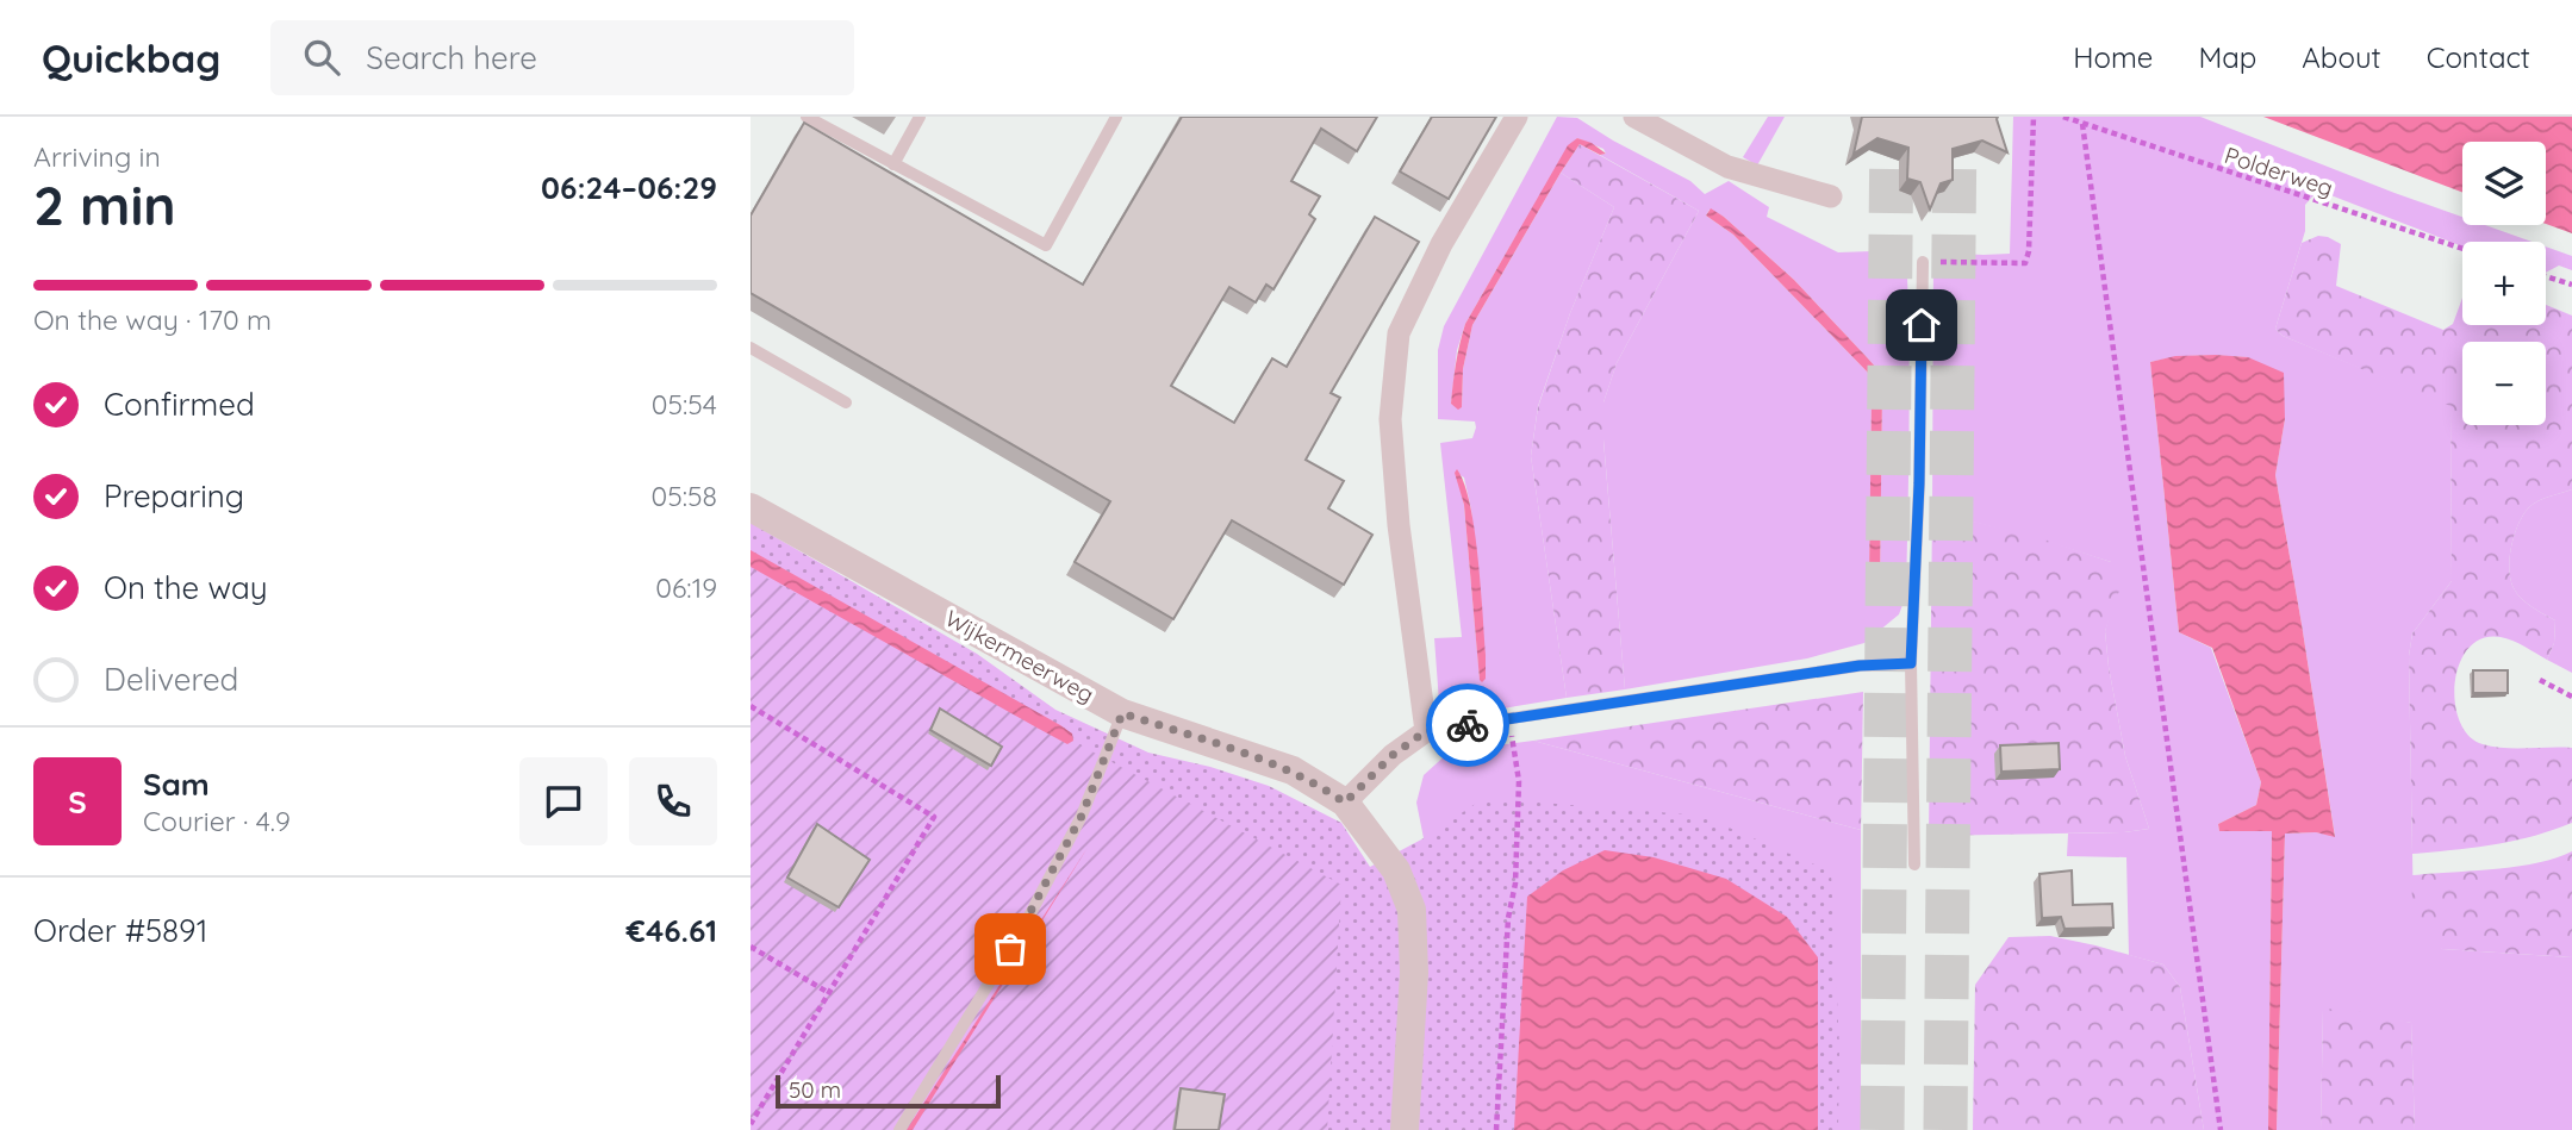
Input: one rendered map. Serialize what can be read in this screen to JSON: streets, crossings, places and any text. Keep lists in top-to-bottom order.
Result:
{
  "streets": {
    "street": ["Wijkermeerweg"],
    "path": ["Polderweg"]
  },
  "scale_bar": "50 m",
  "page": {
    "header": "Quickbag",
    "search": "Search here",
    "nav": [
      "Home",
      "Map",
      "About",
      "Contact"
    ],
    "heading": ["2 min", "Arriving in", "06:24–06:29"],
    "panel": [
      "Sam",
      "Courier · 4.9",
      "Order #5891",
      "€46.61"
    ],
    "map_buttons": ["+", "−"],
    "bar": "On the way · 170 m",
    "list": [
      ["Confirmed", "05:54"],
      ["Preparing", "05:58"],
      ["On the way", "06:19"],
      "Delivered"
    ],
    "round": "S",
    "scale": "50 m"
  }
}
